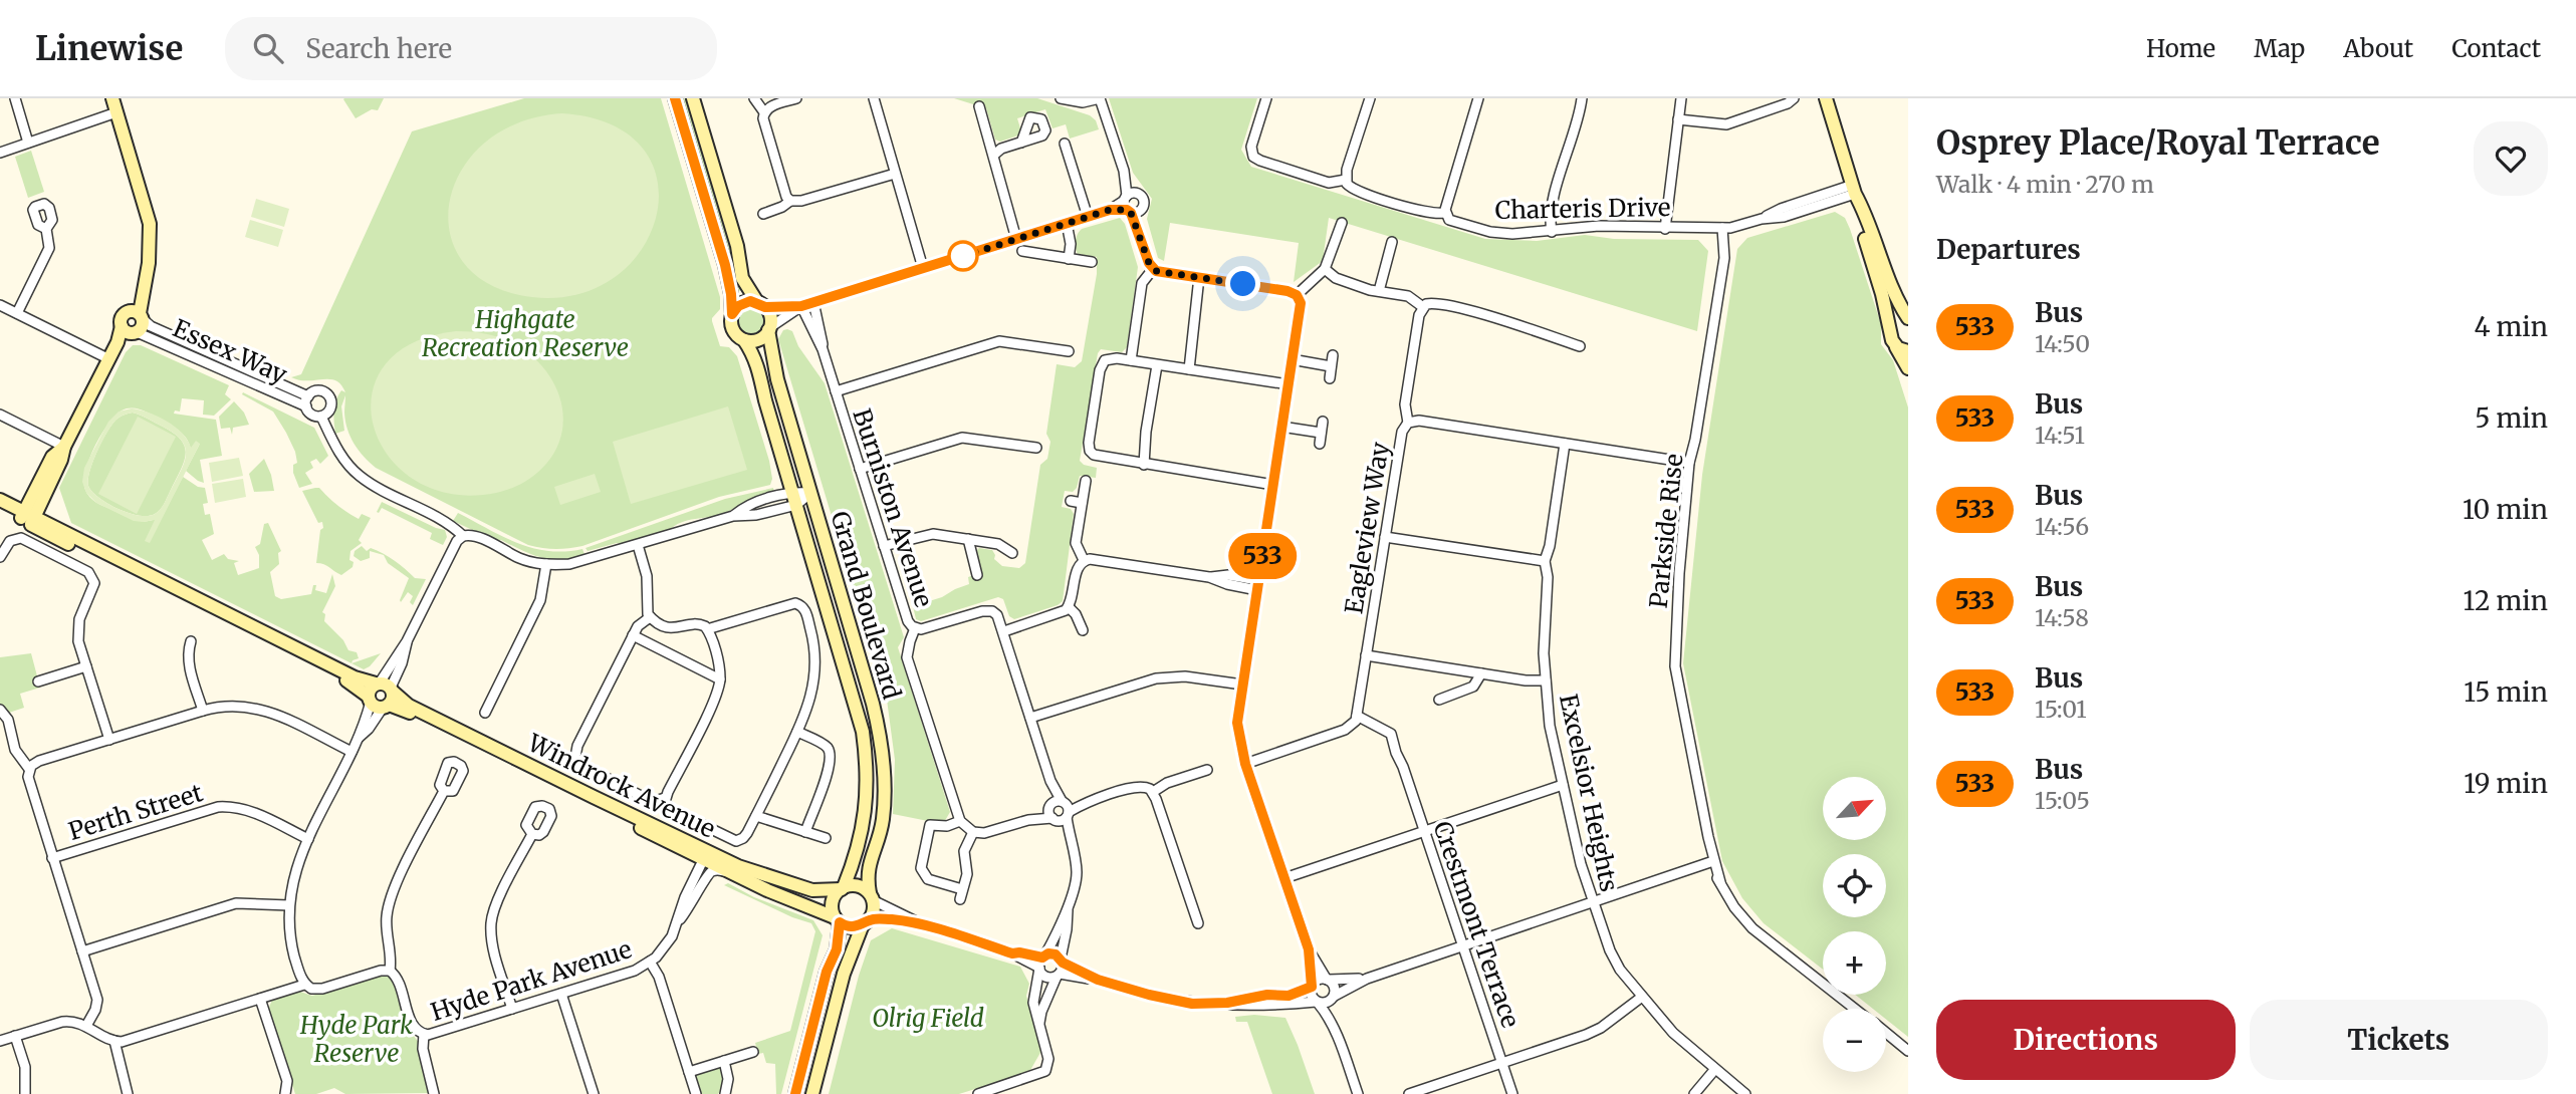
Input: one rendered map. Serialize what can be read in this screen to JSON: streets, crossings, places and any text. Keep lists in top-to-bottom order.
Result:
{
  "streets": {
    "street": [
      "Charteris Drive",
      "Essex Way",
      "Burniston Avenue",
      "Eagleview Way",
      "Parkside Rise",
      "Grand Boulevard",
      "Windrock Avenue",
      "Excelsior Heights",
      "Perth Street",
      "Crestmont Terrace",
      "Hyde Park Avenue"
    ]
  },
  "crossings": [
    ["Charteris Drive", "Parkside Rise"],
    ["Eagleview Way", "Parkside Rise"],
    ["Eagleview Way", "Excelsior Heights"],
    ["Eagleview Way", "Crestmont Terrace"],
    ["Grand Boulevard", "Windrock Avenue"],
    ["Windrock Avenue", "Hyde Park Avenue"]
  ],
  "parks": ["Highgate Recreation Reserve", "Olrig Field", "Hyde Park Reserve"],
  "lines": ["bus line 533"],
  "north": "top right",
  "page": {
    "header": "Linewise",
    "search": "Search here",
    "nav": [
      "Home",
      "Map",
      "About",
      "Contact"
    ],
    "on_map": "533",
    "heading": [
      ["Osprey Place/Royal Terrace", "Walk · 4 min · 270 m"],
      "Departures"
    ],
    "list": [
      {
        "mark": "533",
        "name": "Bus",
        "note": "14:50",
        "value": "4 min"
      },
      {
        "mark": "533",
        "name": "Bus",
        "note": "14:51",
        "value": "5 min"
      },
      {
        "mark": "533",
        "name": "Bus",
        "note": "14:56",
        "value": "10 min"
      },
      {
        "mark": "533",
        "name": "Bus",
        "note": "14:58",
        "value": "12 min"
      },
      {
        "mark": "533",
        "name": "Bus",
        "note": "15:01",
        "value": "15 min"
      },
      {
        "mark": "533",
        "name": "Bus",
        "note": "15:05",
        "value": "19 min"
      }
    ],
    "map_buttons": ["+", "−"],
    "buttons": ["Directions", "Tickets"]
  }
}
